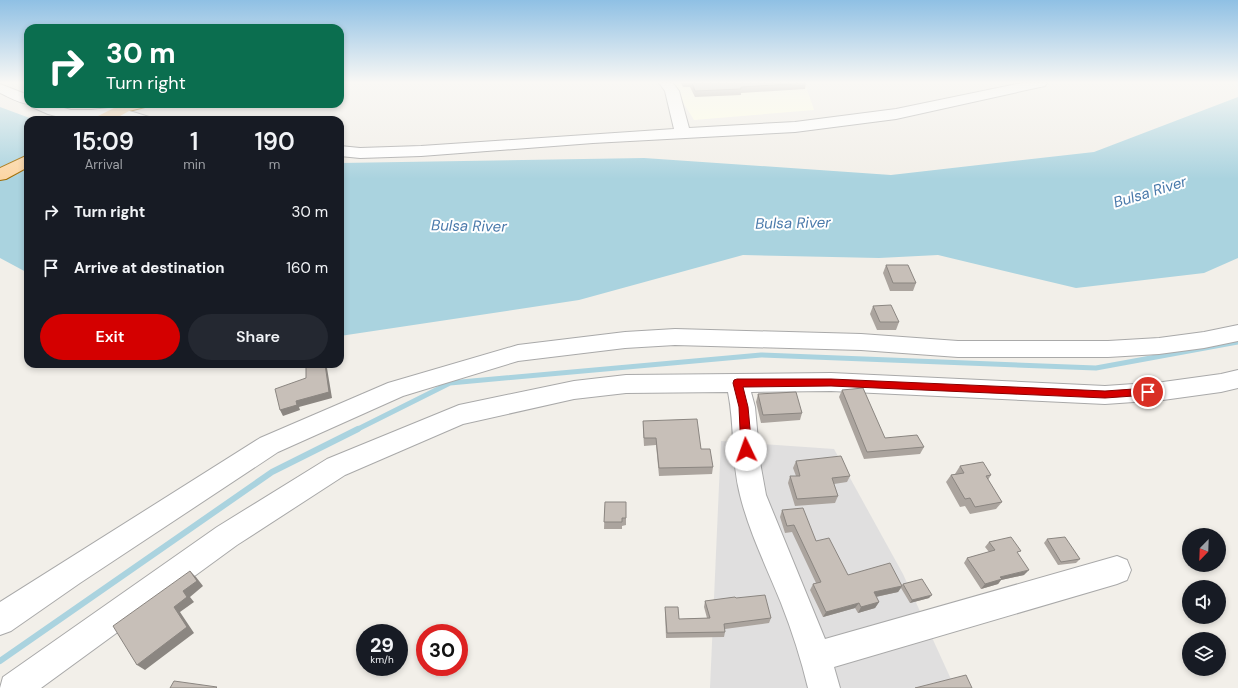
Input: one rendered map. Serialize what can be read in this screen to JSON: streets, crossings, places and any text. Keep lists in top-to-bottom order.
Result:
{
  "water": ["Bulsa River"],
  "north": "bottom left",
  "page": {
    "turn": ["30 m", "Turn right"],
    "eta": [
      "15:09",
      "Arrival",
      "1",
      "min",
      "190",
      "m"
    ],
    "list": [
      {
        "name": "Turn right",
        "value": "30 m"
      },
      {
        "name": "Arrive at destination",
        "value": "160 m"
      }
    ],
    "buttons": ["Exit", "Share"],
    "speed": "29 km/h",
    "limit": "30"
  }
}
